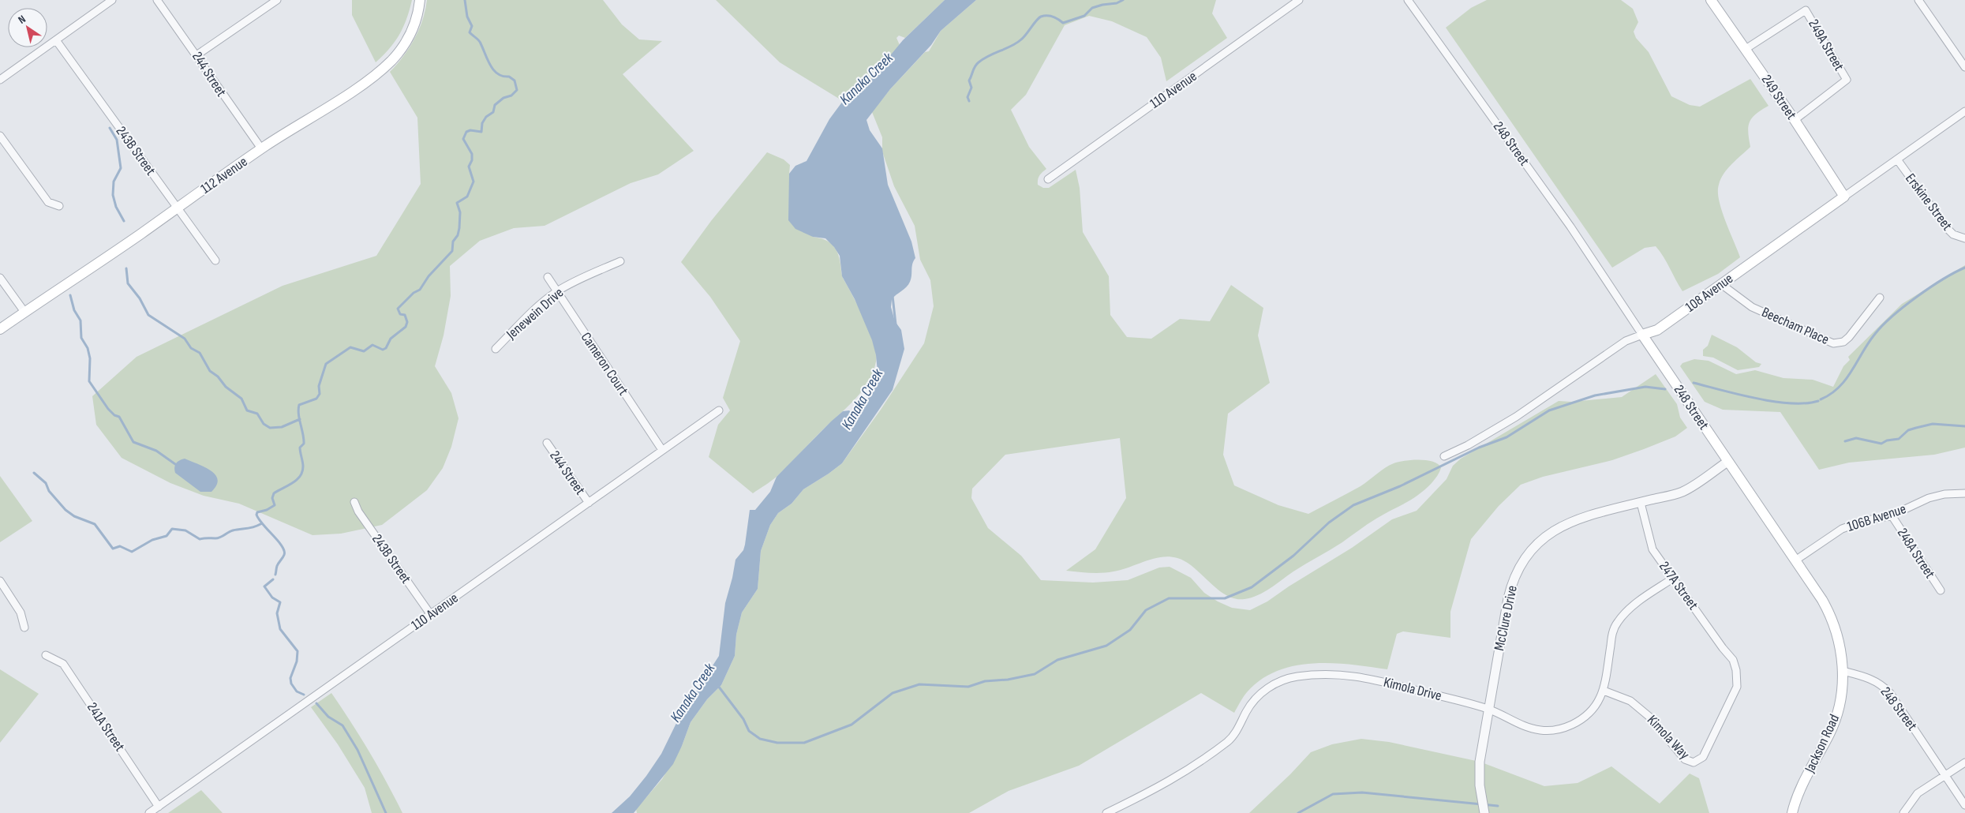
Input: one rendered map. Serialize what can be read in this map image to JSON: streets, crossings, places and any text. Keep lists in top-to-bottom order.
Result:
{
  "streets": {
    "main road": [
      "249 Street",
      "248 Street",
      "112 Avenue",
      "108 Avenue",
      "Jackson Road"
    ],
    "street": [
      "249A Street",
      "244 Street",
      "110 Avenue",
      "243B Street",
      "Erskine Street",
      "Jenewein Drive",
      "Beecham Place",
      "Cameron Court",
      "106B Avenue",
      "248A Street",
      "247A Street",
      "McClure Drive",
      "Kimola Drive",
      "241A Street",
      "Kimola Way"
    ]
  },
  "crossings": [
    ["249A Street", "249 Street"],
    ["244 Street", "110 Avenue"],
    ["244 Street", "112 Avenue"],
    ["110 Avenue", "243B Street"],
    ["110 Avenue", "Cameron Court"],
    ["110 Avenue", "241A Street"],
    ["249 Street", "108 Avenue"],
    ["248 Street", "108 Avenue"],
    ["248 Street", "106B Avenue"],
    ["248 Street", "McClure Drive"],
    ["248 Street", "Jackson Road"],
    ["243B Street", "112 Avenue"],
    ["Erskine Street", "108 Avenue"],
    ["108 Avenue", "Beecham Place"],
    ["Jenewein Drive", "Cameron Court"],
    ["106B Avenue", "248A Street"],
    ["247A Street", "McClure Drive"],
    ["247A Street", "Kimola Drive"],
    ["247A Street", "Kimola Way"],
    ["McClure Drive", "Kimola Drive"],
    ["Kimola Drive", "Kimola Way"]
  ],
  "water": ["Kanaka Creek"],
  "north": "top left"
}
